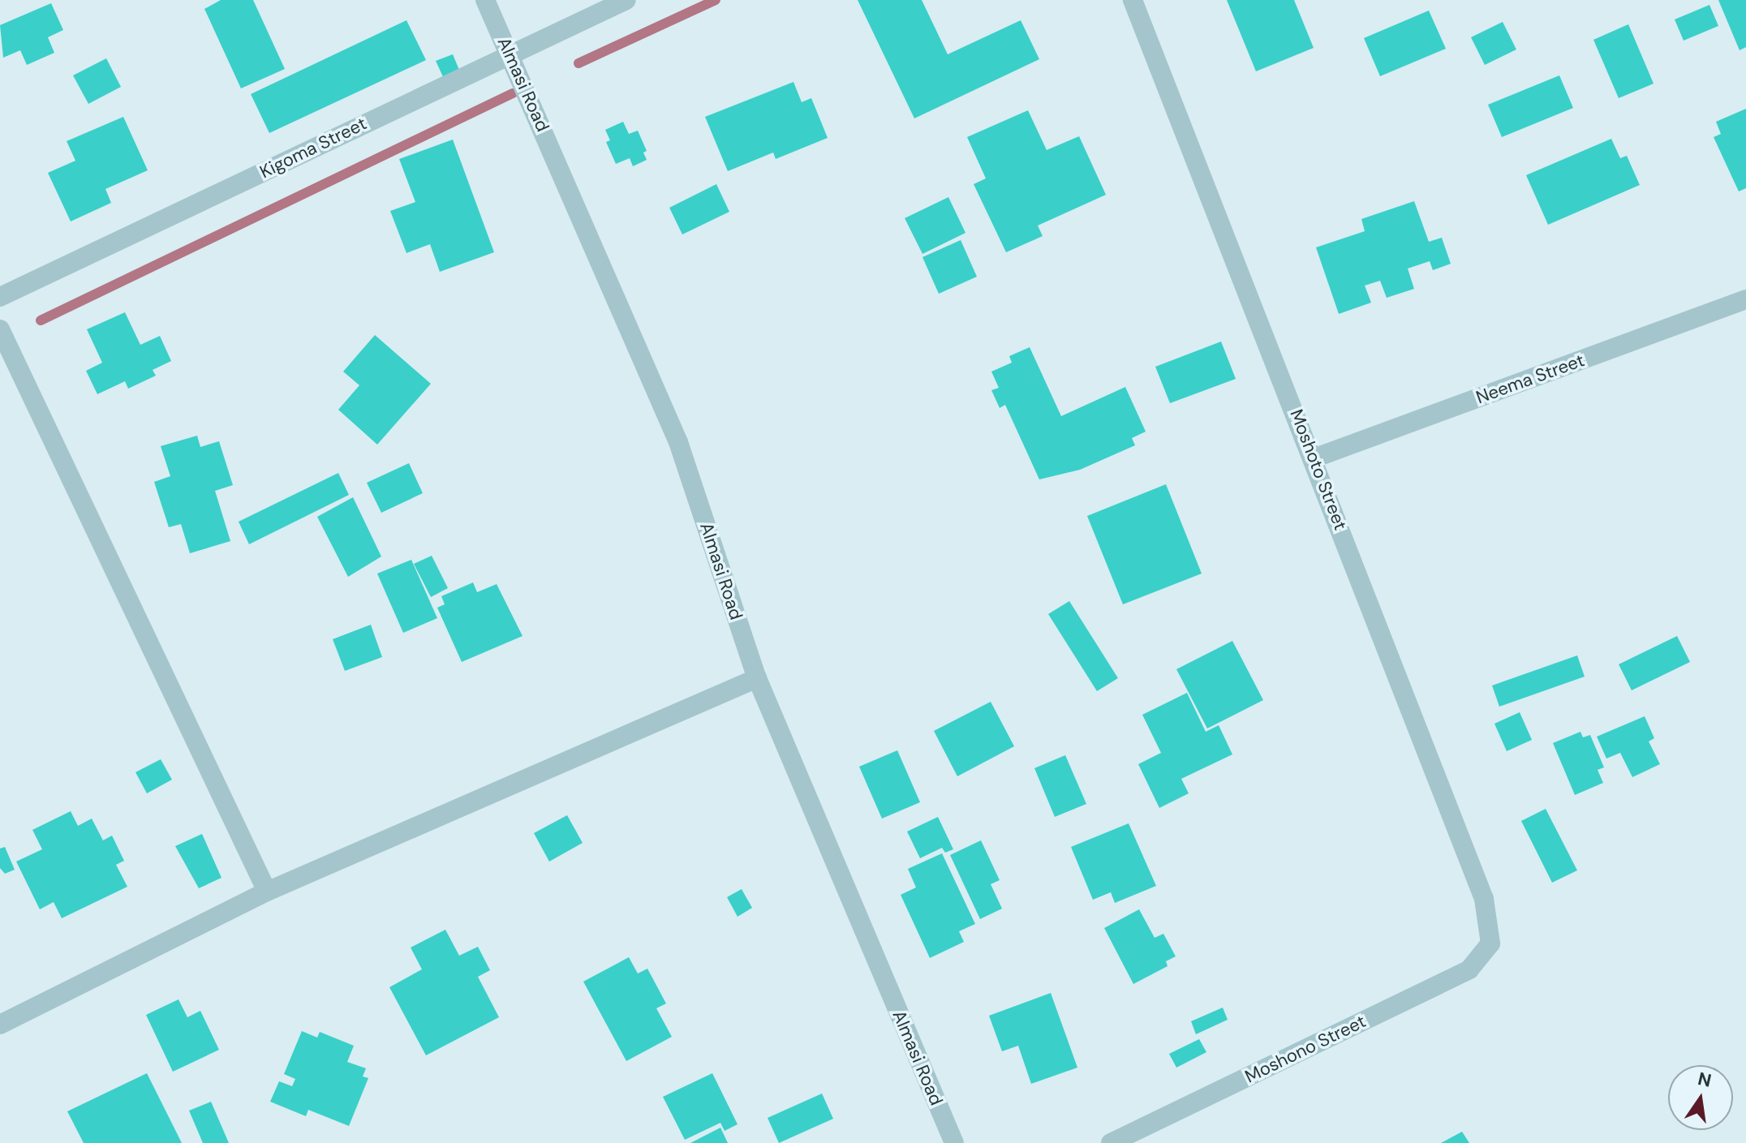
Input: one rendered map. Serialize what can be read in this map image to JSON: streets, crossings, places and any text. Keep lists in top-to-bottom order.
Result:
{
  "streets": {
    "street": [
      "Almasi Road",
      "Kigoma Street",
      "Neema Street",
      "Moshoto Street",
      "Moshono Street"
    ]
  },
  "crossings": [
    ["Almasi Road", "Kigoma Street"],
    ["Neema Street", "Moshoto Street"],
    ["Moshoto Street", "Moshono Street"]
  ],
  "north": "top"
}
